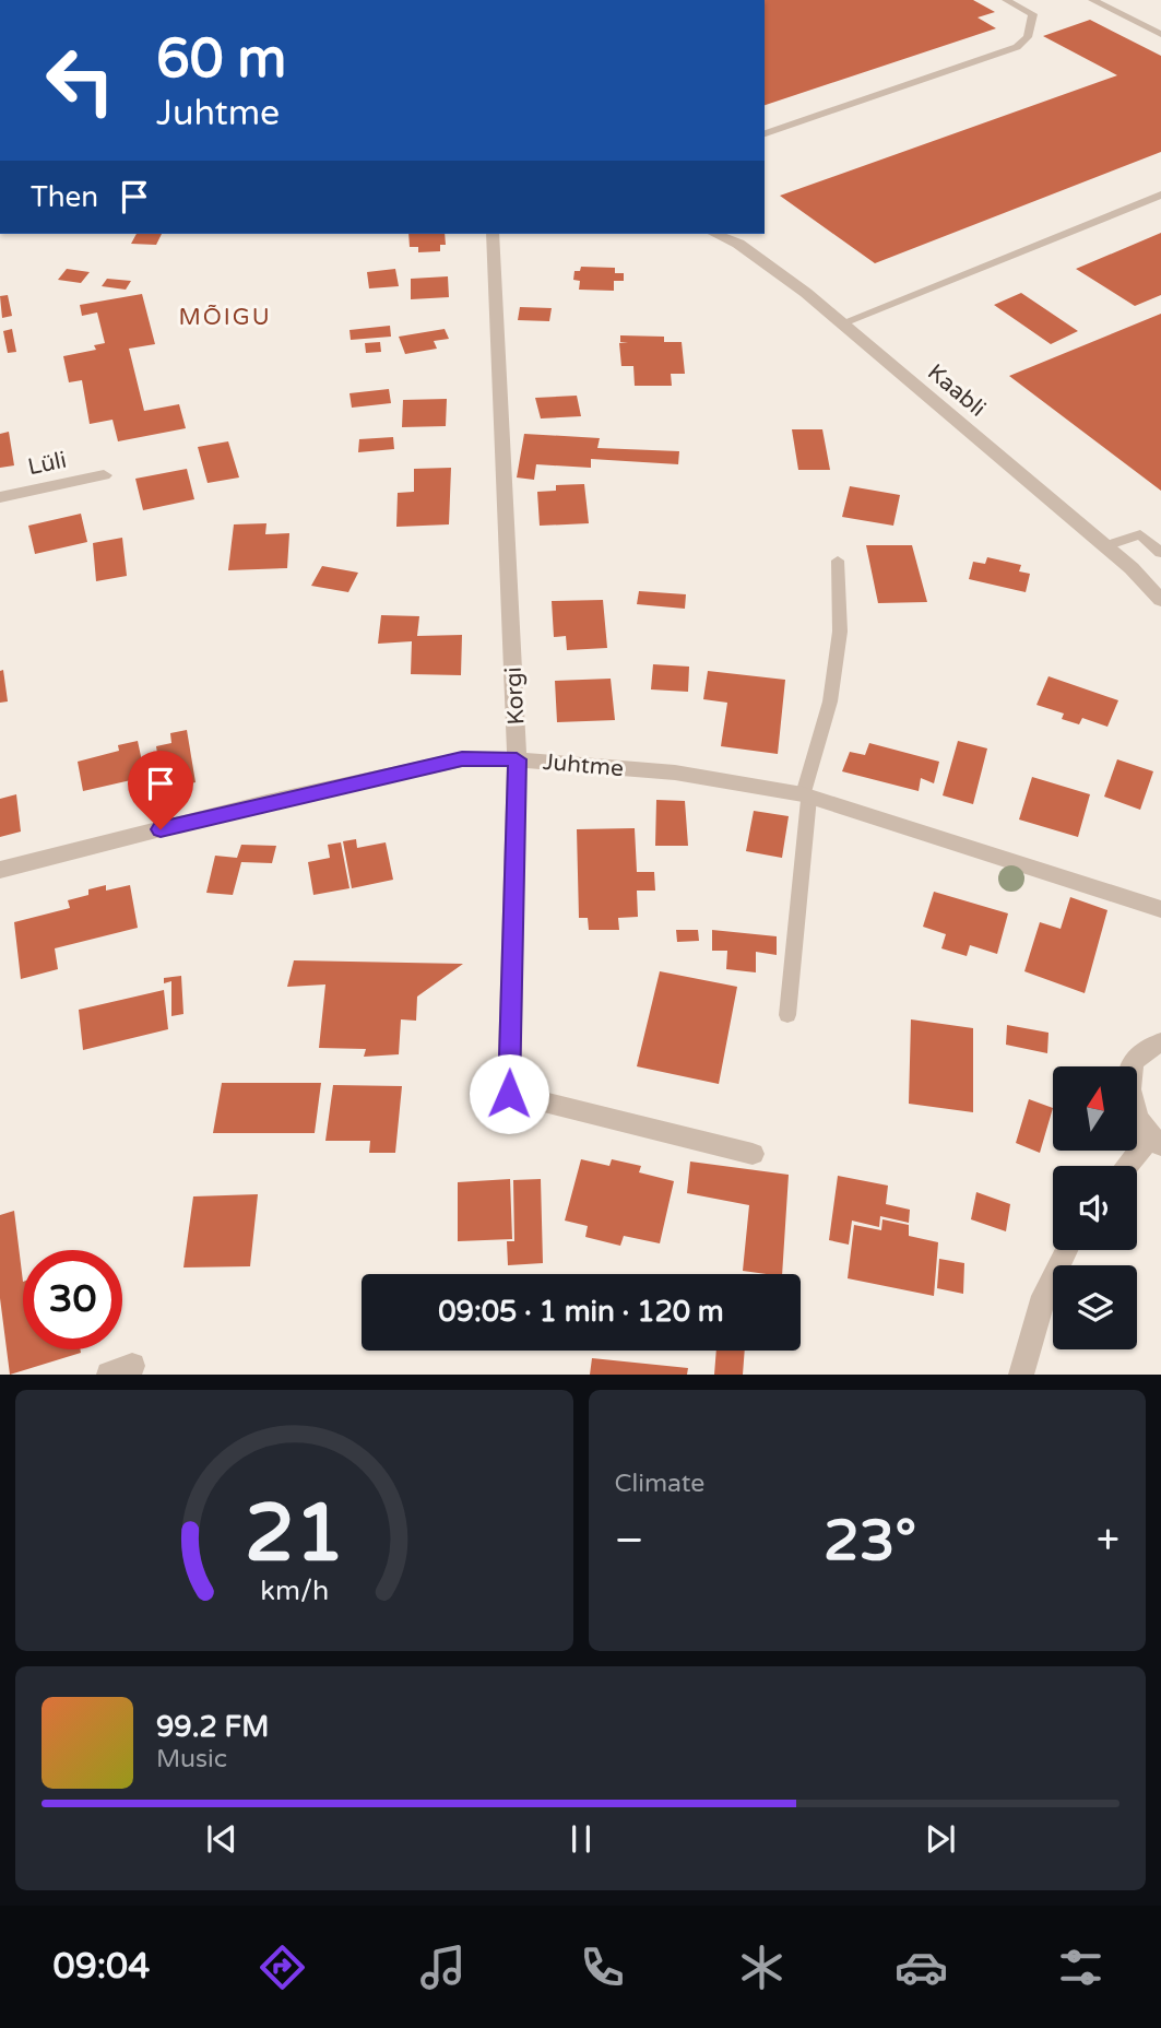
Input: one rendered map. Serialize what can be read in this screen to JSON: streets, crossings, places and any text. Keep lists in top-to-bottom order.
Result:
{
  "streets": {
    "street": [
      "Kaabli",
      "Lüli",
      "Korgi",
      "Juhtme"
    ]
  },
  "crossings": [
    ["Korgi", "Juhtme"]
  ],
  "districts": ["MÕIGU"],
  "north": "top",
  "page": {
    "turn": ["60 m", "Juhtme"],
    "then": "Then",
    "limit": "30",
    "trip": "09:05 · 1 min · 120 m",
    "tile": "Climate",
    "heat": ["−", "23°", "+"],
    "song": ["99.2 FM", "Music"],
    "tabs": "09:04",
    "gauge": ["21", "km/h"]
  }
}
